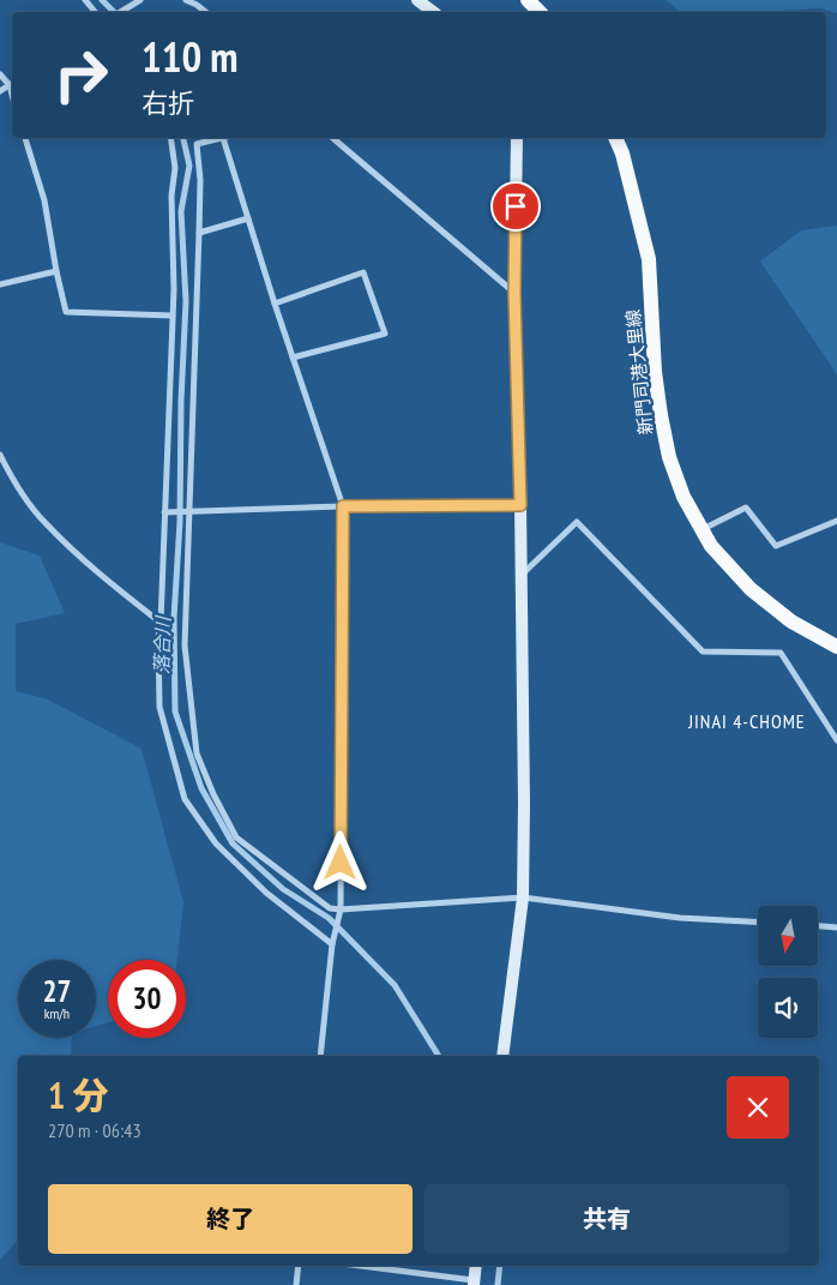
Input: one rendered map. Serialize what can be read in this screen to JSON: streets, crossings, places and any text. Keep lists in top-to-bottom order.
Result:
{
  "streets": {
    "main road": ["新門司港大里線"]
  },
  "districts": ["JINAI 4-CHOME"],
  "water": ["落合川"],
  "north": "bottom",
  "page": {
    "turn": ["110 m", "右折"],
    "speed": "27 km/h",
    "limit": "30",
    "heading": ["1 分", "270 m · 06:43"],
    "buttons": ["終了", "共有"]
  }
}
